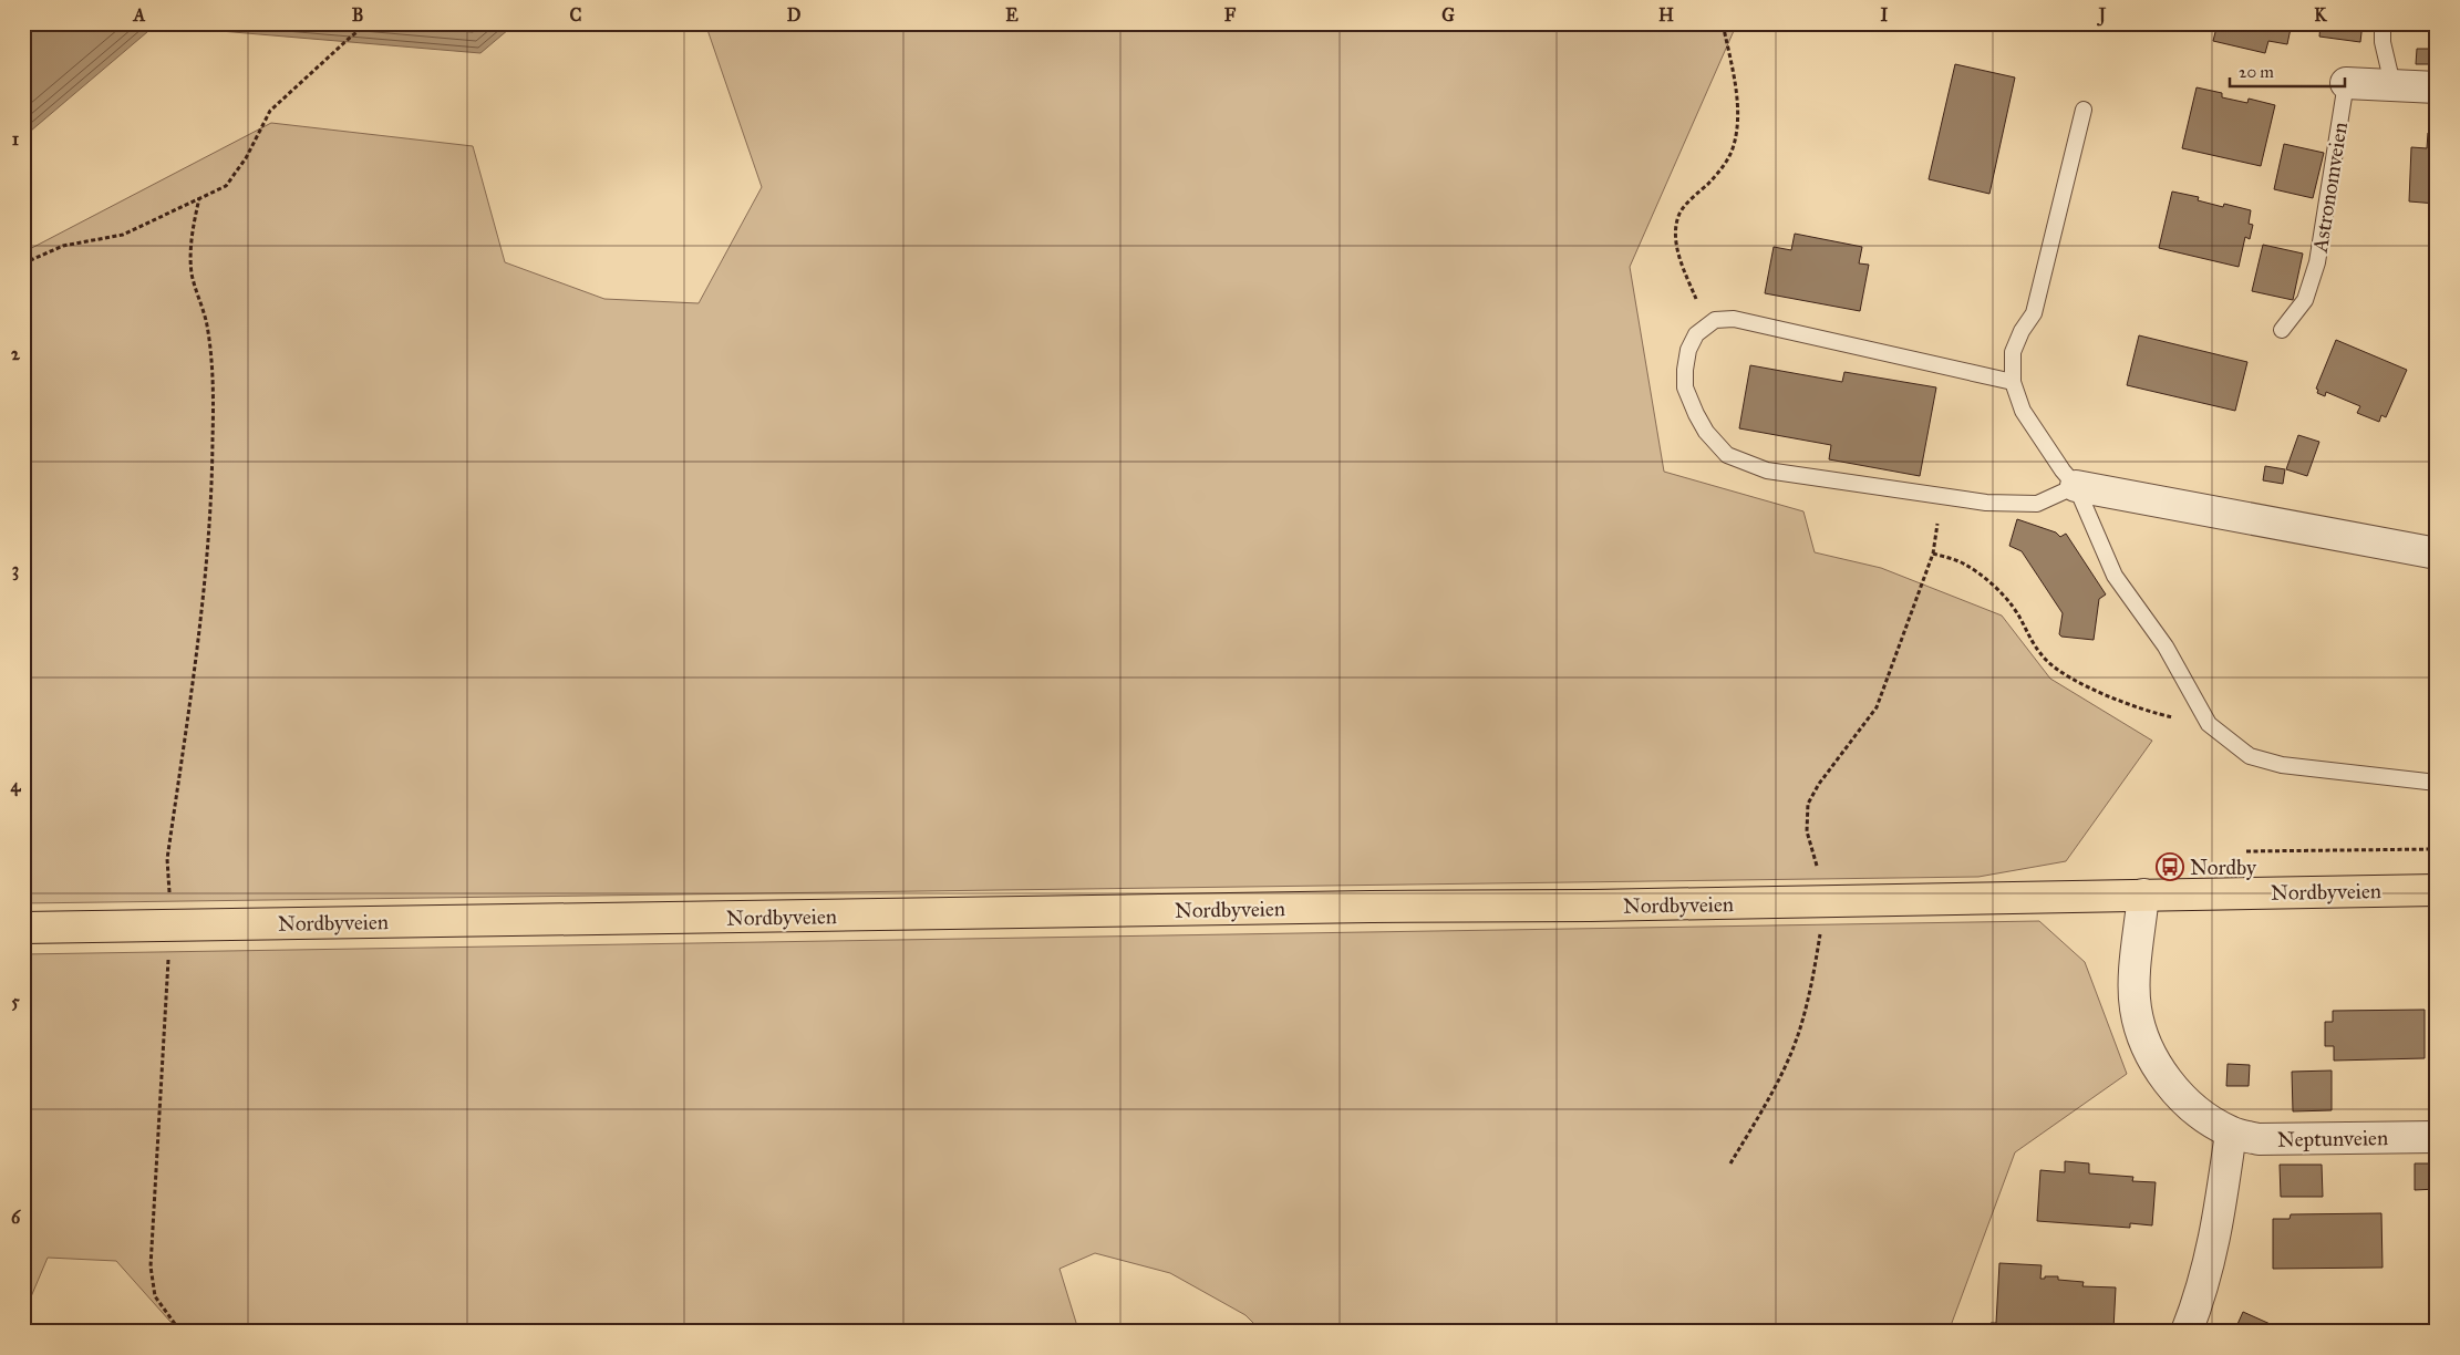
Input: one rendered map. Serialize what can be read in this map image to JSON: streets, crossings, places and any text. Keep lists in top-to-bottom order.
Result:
{
  "streets": {
    "main road": ["Nordbyveien"],
    "street": ["Astronomveien", "Neptunveien"]
  },
  "crossings": [
    ["Nordbyveien", "Neptunveien"]
  ],
  "places": {
    "bus stop": ["Nordby"]
  },
  "scale_bar": "20 m",
  "grid": {
    "columns": [
      "A",
      "B",
      "C",
      "D",
      "E",
      "F",
      "G",
      "H",
      "I",
      "J",
      "K"
    ],
    "rows": [
      "1",
      "2",
      "3",
      "4",
      "5",
      "6"
    ]
  }
}
